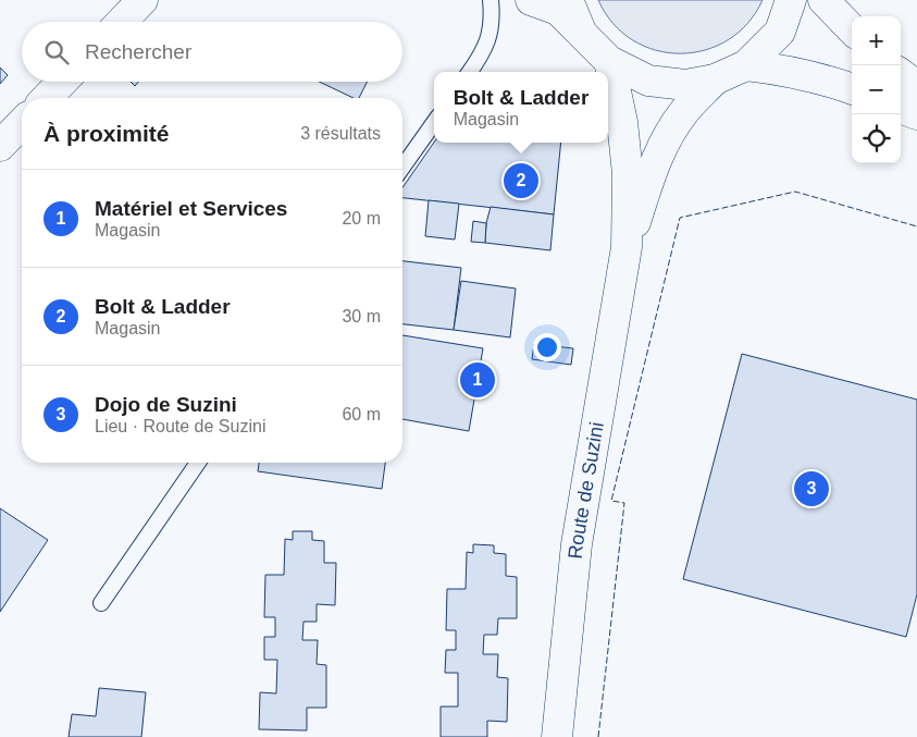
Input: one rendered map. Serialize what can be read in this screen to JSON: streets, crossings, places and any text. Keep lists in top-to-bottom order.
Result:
{
  "streets": {
    "street": ["Route de Suzini"]
  },
  "page": {
    "map_buttons": ["+", "−"],
    "search": "Rechercher",
    "popup": ["Bolt & Ladder", "Magasin"],
    "heading": ["À proximité", "3 résultats"],
    "pins": ["2", "1", "3"],
    "list": [
      {
        "mark": "1",
        "name": "Matériel et Services",
        "note": "Magasin",
        "value": "20 m"
      },
      {
        "mark": "2",
        "name": "Bolt & Ladder",
        "note": "Magasin",
        "value": "30 m"
      },
      {
        "mark": "3",
        "name": "Dojo de Suzini",
        "note": "Lieu · Route de Suzini",
        "value": "60 m"
      }
    ]
  }
}
